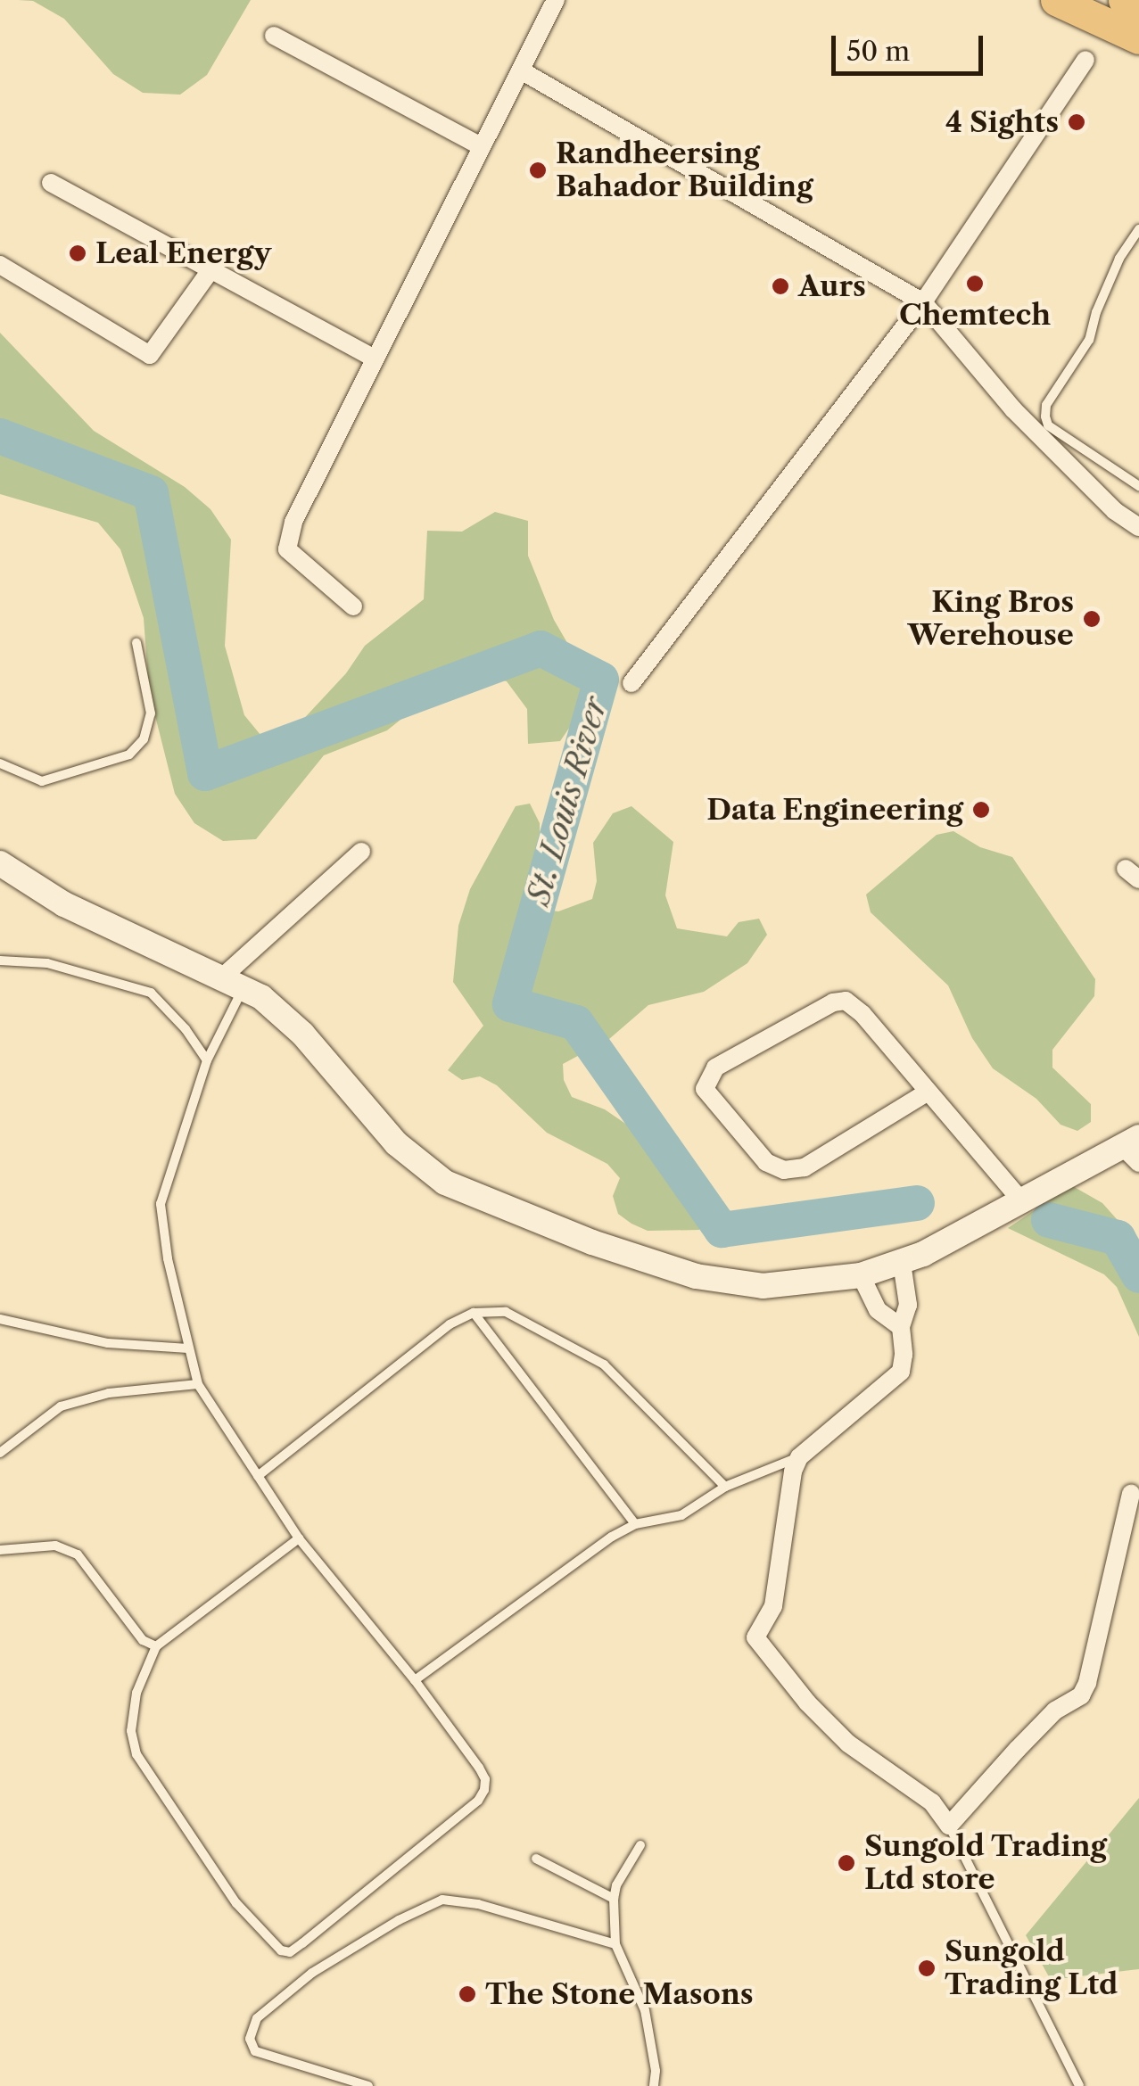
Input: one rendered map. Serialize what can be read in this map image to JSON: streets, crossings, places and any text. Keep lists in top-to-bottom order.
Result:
{
  "water": ["St. Louis River"],
  "places": [
    "4 Sights",
    "Randheersing Bahador Building",
    "Leal Energy",
    "Chemtech",
    "Aurs",
    "King Bros Werehouse",
    "Data Engineering",
    "Sungold Trading Ltd store",
    "Sungold Trading Ltd",
    "The Stone Masons"
  ],
  "scale_bar": "50 m"
}
